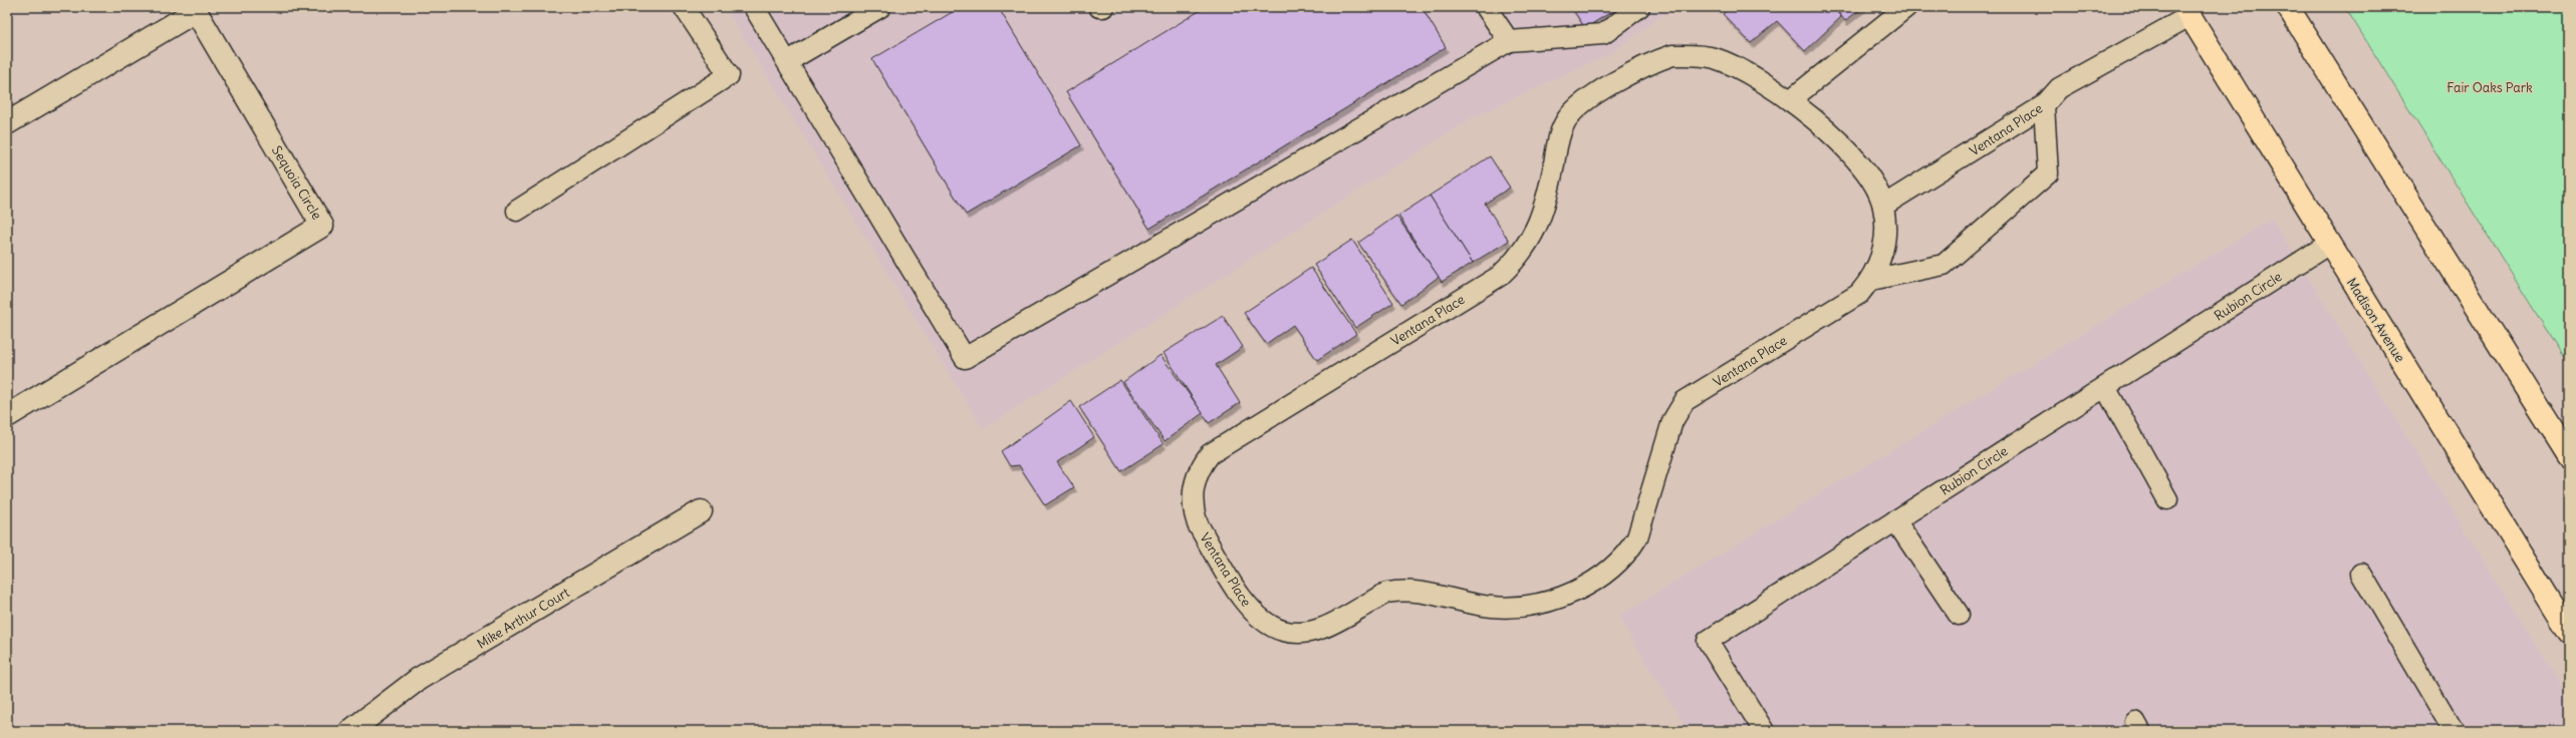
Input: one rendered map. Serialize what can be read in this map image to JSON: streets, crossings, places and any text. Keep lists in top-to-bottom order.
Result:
{
  "streets": {
    "main road": ["Madison Avenue"],
    "street": ["Sequoia Circle", "Mike Arthur Court"],
    "lane": ["Ventana Place", "Rubion Circle"]
  },
  "crossings": [
    ["Ventana Place", "Madison Avenue"],
    ["Rubion Circle", "Madison Avenue"]
  ],
  "parks": ["Fair Oaks Park"]
}
